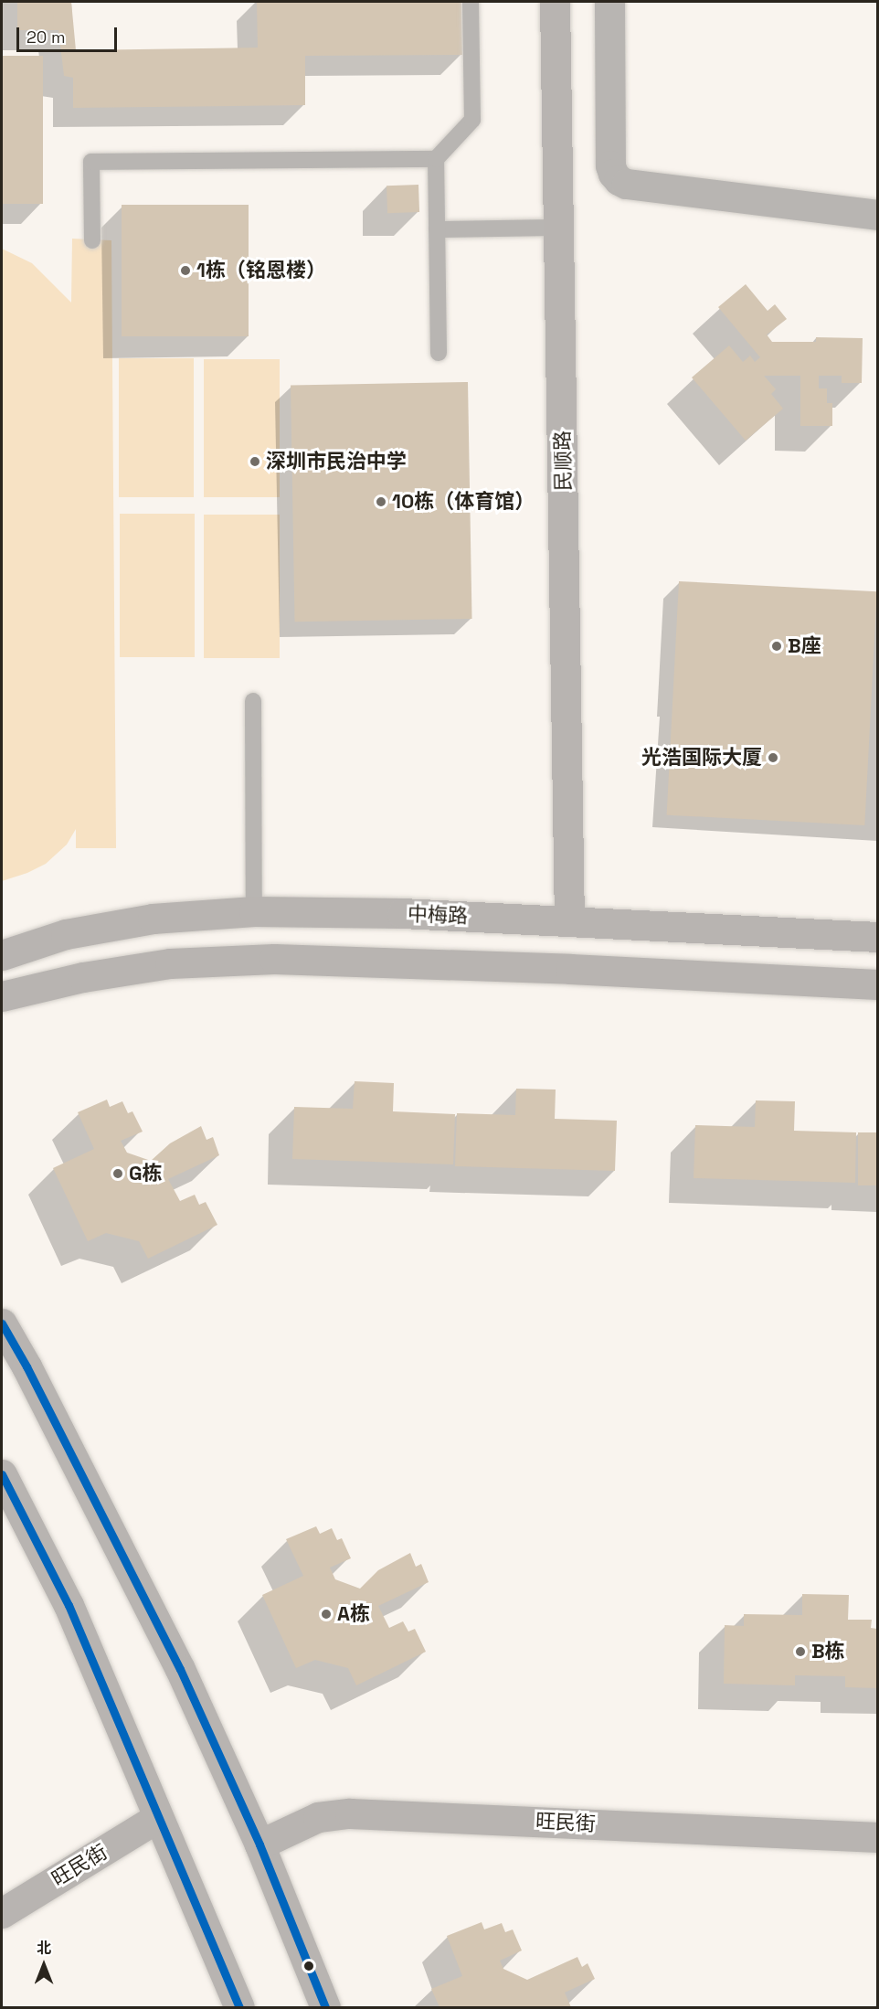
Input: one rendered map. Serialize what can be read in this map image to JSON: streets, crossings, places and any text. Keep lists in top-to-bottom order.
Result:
{
  "streets": {
    "main road": ["民顺路", "中梅路", "旺民街"]
  },
  "crossings": [
    ["民顺路", "中梅路"]
  ],
  "places": [
    "1栋（铭恩楼）",
    "深圳市民治中学",
    "10栋（体育馆）",
    "B座",
    "光浩国际大厦",
    "G栋",
    "A栋",
    "B栋"
  ],
  "scale_bar": "20 m",
  "north": "top"
}
